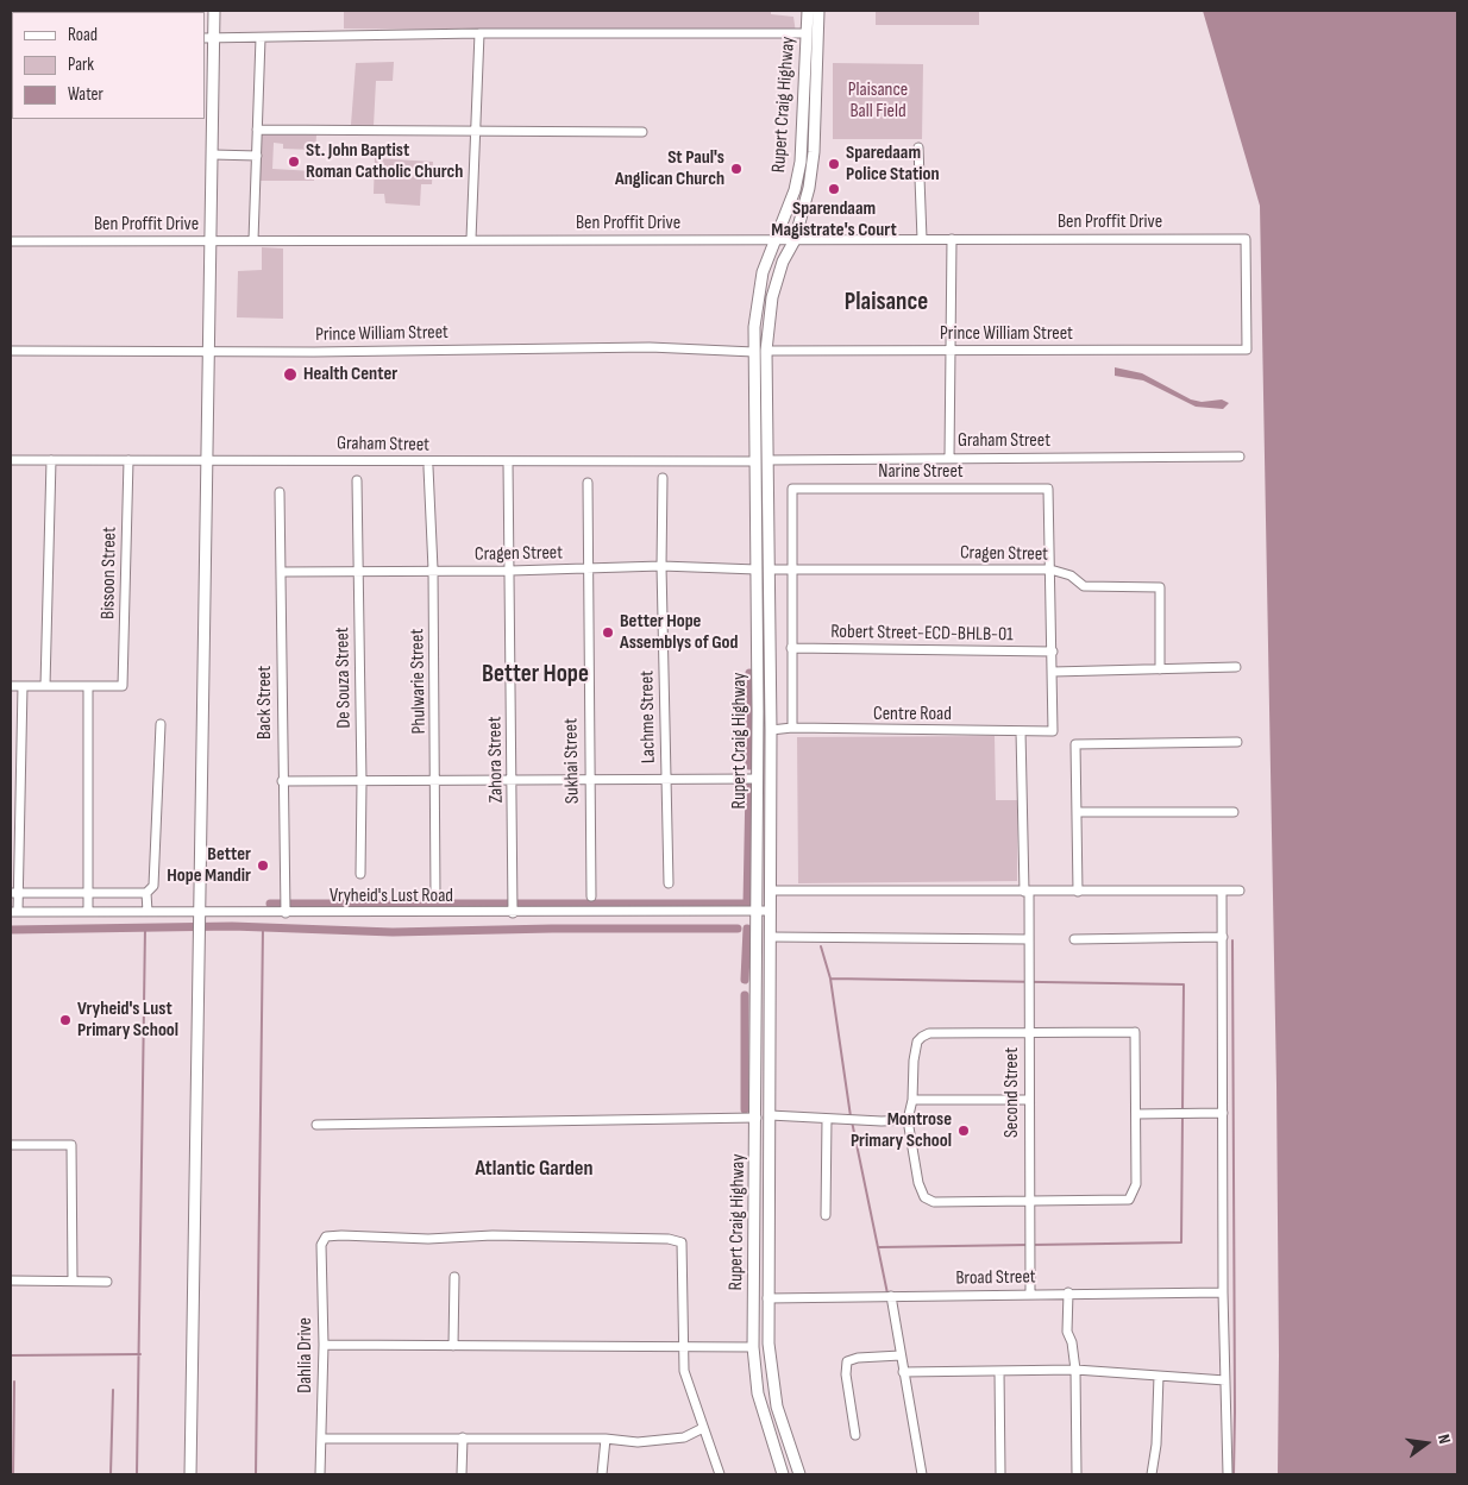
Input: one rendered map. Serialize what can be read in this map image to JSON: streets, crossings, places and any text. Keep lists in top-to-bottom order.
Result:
{
  "streets": {
    "main road": ["Rupert Craig Highway"],
    "street": [
      "Ben Proffit Drive",
      "Prince William Street",
      "Graham Street",
      "Narine Street",
      "Cragen Street",
      "Bissoon Street",
      "Robert Street-ECD-BHLB-01",
      "De Souza Street",
      "Phulwarie Street",
      "Back Street",
      "Centre Road",
      "Lachme Street",
      "Zahora Street",
      "Sukhai Street",
      "Vryheid's Lust Road",
      "Second Street",
      "Broad Street",
      "Dahlia Drive"
    ]
  },
  "crossings": [
    ["Rupert Craig Highway", "Ben Proffit Drive"],
    ["Rupert Craig Highway", "Prince William Street"],
    ["Rupert Craig Highway", "Graham Street"],
    ["Rupert Craig Highway", "Cragen Street"],
    ["Rupert Craig Highway", "Centre Road"],
    ["Rupert Craig Highway", "Vryheid's Lust Road"],
    ["Rupert Craig Highway", "Broad Street"],
    ["Ben Proffit Drive", "Prince William Street"],
    ["Graham Street", "Bissoon Street"],
    ["Graham Street", "Zahora Street"],
    ["Narine Street", "Cragen Street"],
    ["Cragen Street", "De Souza Street"],
    ["Cragen Street", "Phulwarie Street"],
    ["Cragen Street", "Back Street"],
    ["Cragen Street", "Lachme Street"],
    ["Cragen Street", "Zahora Street"],
    ["Cragen Street", "Sukhai Street"],
    ["Back Street", "Vryheid's Lust Road"],
    ["Centre Road", "Second Street"],
    ["Zahora Street", "Vryheid's Lust Road"],
    ["Second Street", "Broad Street"]
  ],
  "districts": ["Plaisance", "Better Hope", "Atlantic Garden"],
  "parks": ["Plaisance Ball Field"],
  "places": [
    "St. John Baptist Roman Catholic Church",
    "Sparedaam Police Station",
    "St Paul's Anglican Church",
    "Sparendaam Magistrate's Court",
    "Health Center",
    "Better Hope Assemblys of God",
    "Better Hope Mandir",
    "Vryheid's Lust Primary School",
    "Montrose Primary School"
  ],
  "legend": ["Road", "Park", "Water"],
  "north": "right"
}
